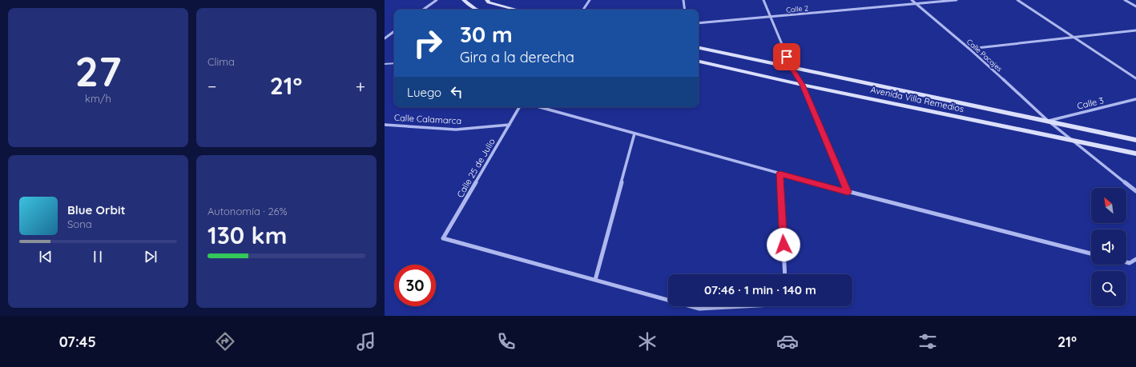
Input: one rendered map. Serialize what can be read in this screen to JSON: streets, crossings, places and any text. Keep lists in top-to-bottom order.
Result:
{
  "streets": {
    "main road": ["Avenida Villa Remedios"],
    "street": [
      "Calle 2",
      "Calle Pacajes",
      "Calle 3",
      "Calle Calamarca",
      "Calle 25 de Julio"
    ]
  },
  "crossings": [
    ["Calle 2", "Calle Pacajes"],
    ["Calle Pacajes", "Avenida Villa Remedios"],
    ["Calle Pacajes", "Calle 3"],
    ["Avenida Villa Remedios", "Calle 3"],
    ["Calle Calamarca", "Calle 25 de Julio"]
  ],
  "north": "top left",
  "page": {
    "tile": [
      ["27", "km/h"],
      "Clima",
      ["Autonomía · 26%", "130 km"]
    ],
    "turn": ["30 m", "Gira a la derecha"],
    "heat": ["−", "21°", "+"],
    "then": "Luego",
    "song": ["Blue Orbit", "Sona"],
    "limit": "30",
    "trip": "07:46 · 1 min · 140 m",
    "tabs": ["07:45", "21°"]
  }
}
